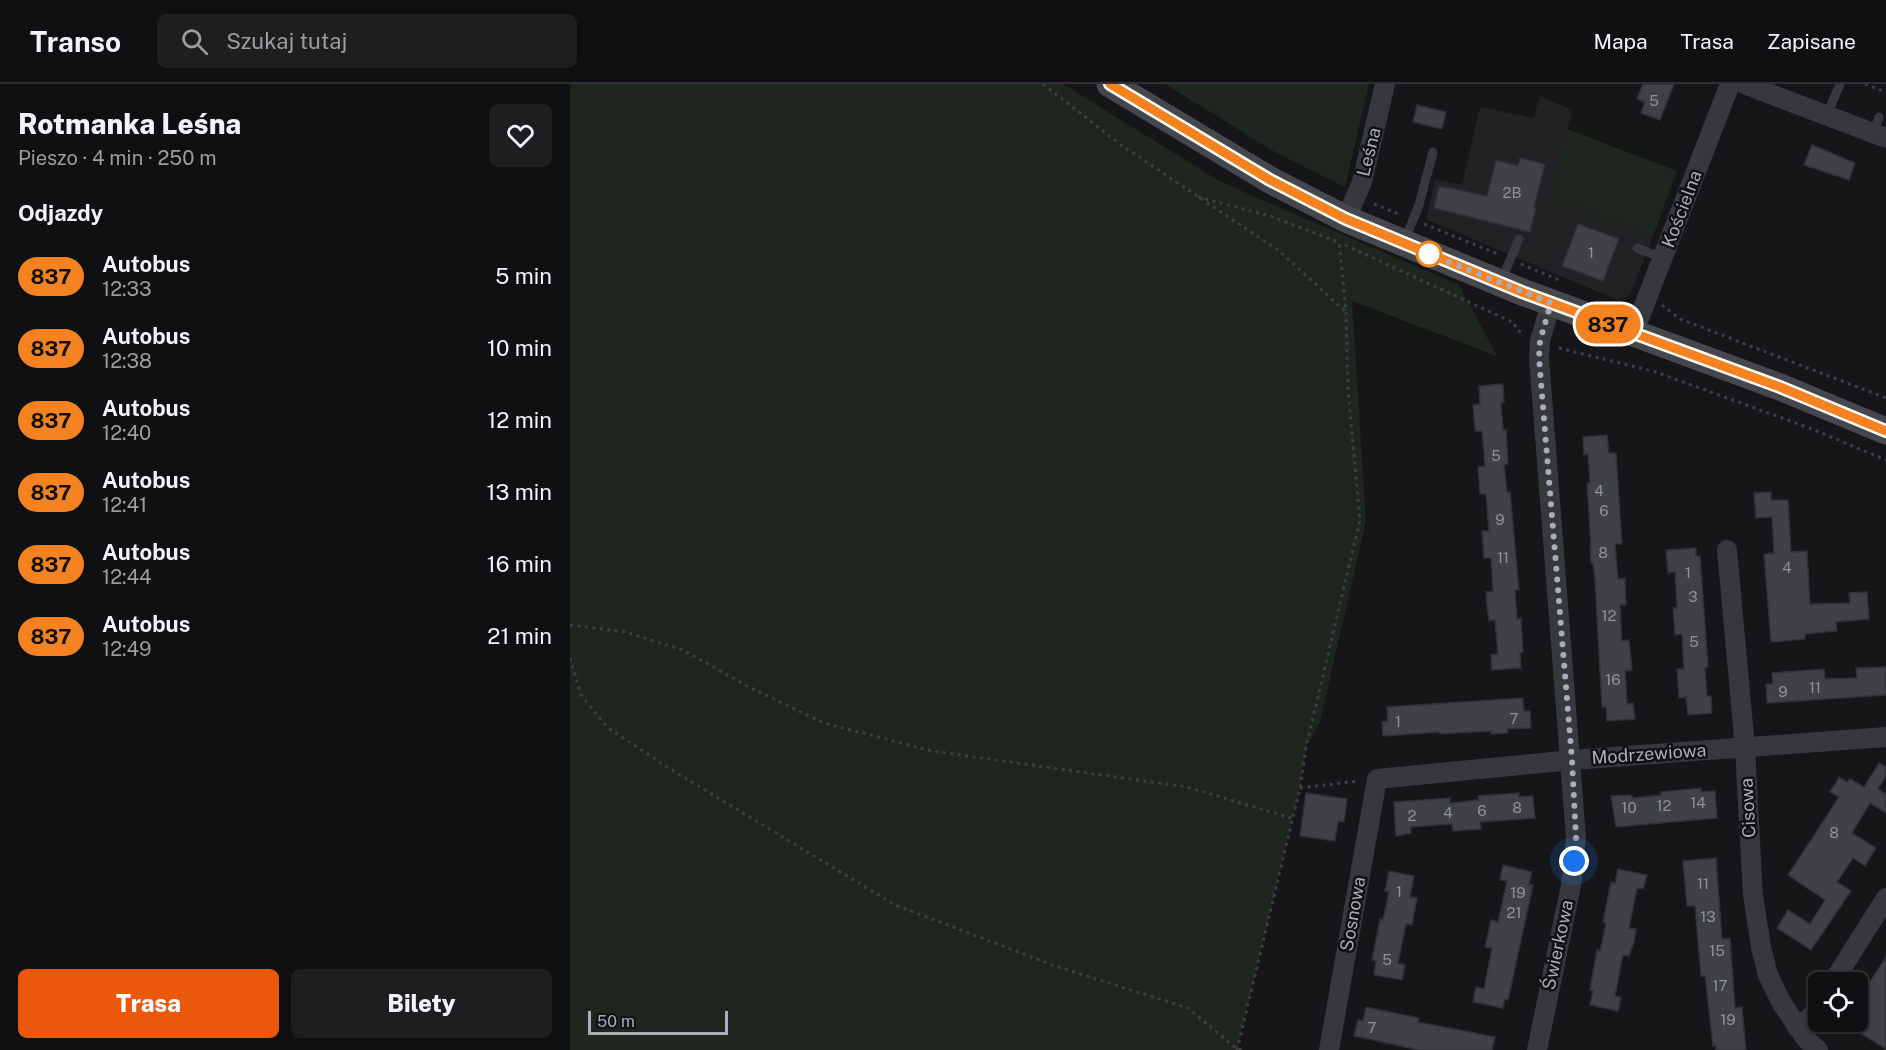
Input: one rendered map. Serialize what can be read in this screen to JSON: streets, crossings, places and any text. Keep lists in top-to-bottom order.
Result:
{
  "streets": {
    "street": [
      "Leśna",
      "Kościelna",
      "Modrzewiowa",
      "Cisowa",
      "Sosnowa",
      "Świerkowa"
    ]
  },
  "crossings": [
    ["Modrzewiowa", "Cisowa"],
    ["Modrzewiowa", "Sosnowa"],
    ["Modrzewiowa", "Świerkowa"]
  ],
  "lines": ["bus line 837"],
  "house_numbers": [
    "5",
    "2B",
    "1",
    "5",
    "4",
    "6",
    "9",
    "8",
    "11",
    "4",
    "1",
    "3",
    "12",
    "5",
    "16",
    "11",
    "9",
    "7",
    "1",
    "14",
    "12",
    "8",
    "10",
    "6",
    "4",
    "2",
    "8",
    "11",
    "1",
    "19",
    "21",
    "13",
    "15",
    "5",
    "17",
    "19",
    "7"
  ],
  "scale_bar": "50 m",
  "page": {
    "header": "Transo",
    "search": "Szukaj tutaj",
    "nav": ["Mapa", "Trasa", "Zapisane"],
    "heading": [
      ["Rotmanka Leśna", "Pieszo · 4 min · 250 m"],
      "Odjazdy"
    ],
    "on_map": "837",
    "list": [
      {
        "mark": "837",
        "name": "Autobus",
        "note": "12:33",
        "value": "5 min"
      },
      {
        "mark": "837",
        "name": "Autobus",
        "note": "12:38",
        "value": "10 min"
      },
      {
        "mark": "837",
        "name": "Autobus",
        "note": "12:40",
        "value": "12 min"
      },
      {
        "mark": "837",
        "name": "Autobus",
        "note": "12:41",
        "value": "13 min"
      },
      {
        "mark": "837",
        "name": "Autobus",
        "note": "12:44",
        "value": "16 min"
      },
      {
        "mark": "837",
        "name": "Autobus",
        "note": "12:49",
        "value": "21 min"
      }
    ],
    "buttons": ["Trasa", "Bilety"],
    "scale": "50 m"
  }
}
